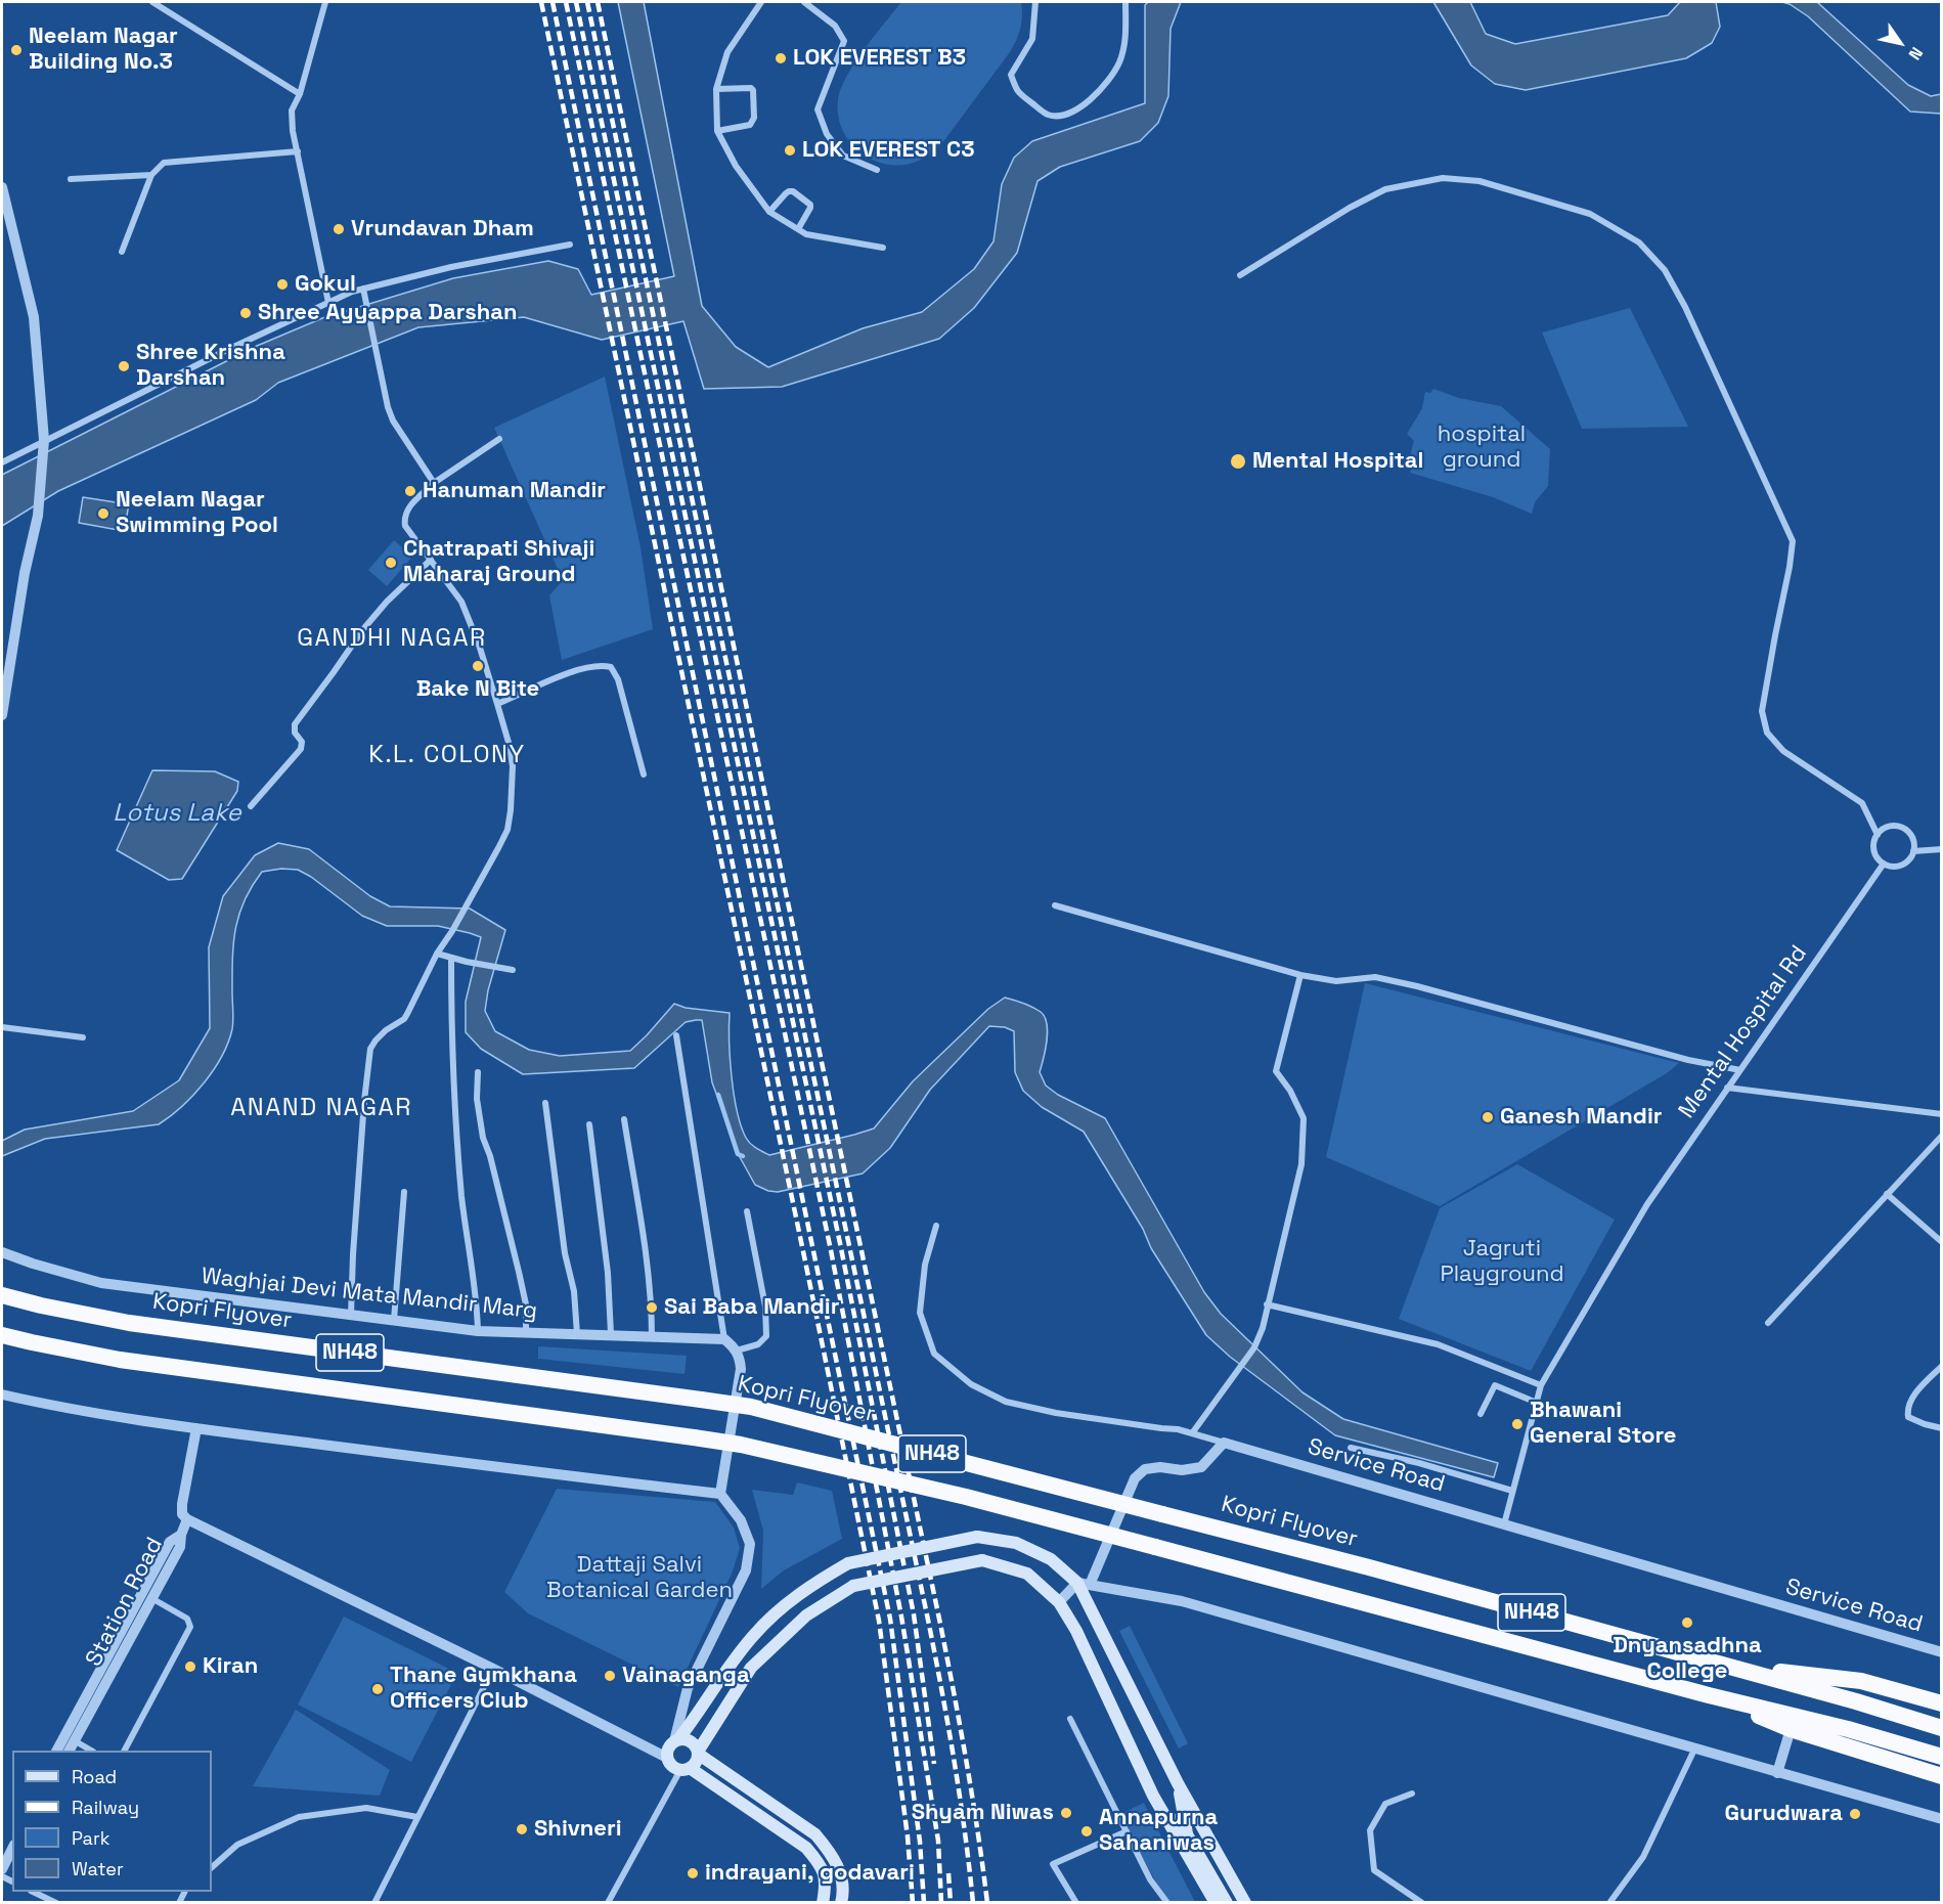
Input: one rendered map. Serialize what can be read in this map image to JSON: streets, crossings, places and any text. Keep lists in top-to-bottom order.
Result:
{
  "streets": {
    "highway": ["Kopri Flyover", "NH48"],
    "street": [
      "Mental Hospital Rd",
      "Waghjai Devi Mata Mandir Marg",
      "Service Road",
      "Station Road"
    ]
  },
  "crossings": [
    ["Mental Hospital Rd", "Service Road"],
    ["Kopri Flyover", "NH48"]
  ],
  "districts": ["GANDHI NAGAR", "K.L. COLONY", "ANAND NAGAR"],
  "water": ["Lotus Lake"],
  "parks": ["hospital ground", "Jagruti Playground", "Dattaji Salvi Botanical Garden"],
  "places": [
    "Neelam Nagar Building No.3",
    "LOK EVEREST B3",
    "LOK EVEREST C3",
    "Vrundavan Dham",
    "Gokul",
    "Shree Ayyappa Darshan",
    "Shree Krishna Darshan",
    "Mental Hospital",
    "Hanuman Mandir",
    "Neelam Nagar Swimming Pool",
    "Chatrapati Shivaji Maharaj Ground",
    "Bake N Bite",
    "Ganesh Mandir",
    "Sai Baba Mandir",
    "Bhawani General Store",
    "Dnyansadhna College",
    "Kiran",
    "Vainaganga",
    "Thane Gymkhana Officers Club",
    "Shyam Niwas",
    "Gurudwara",
    "Shivneri",
    "Annapurna Sahaniwas",
    "indrayani, godavari"
  ],
  "legend": [
    "Road",
    "Railway",
    "Park",
    "Water"
  ],
  "north": "bottom right"
}
